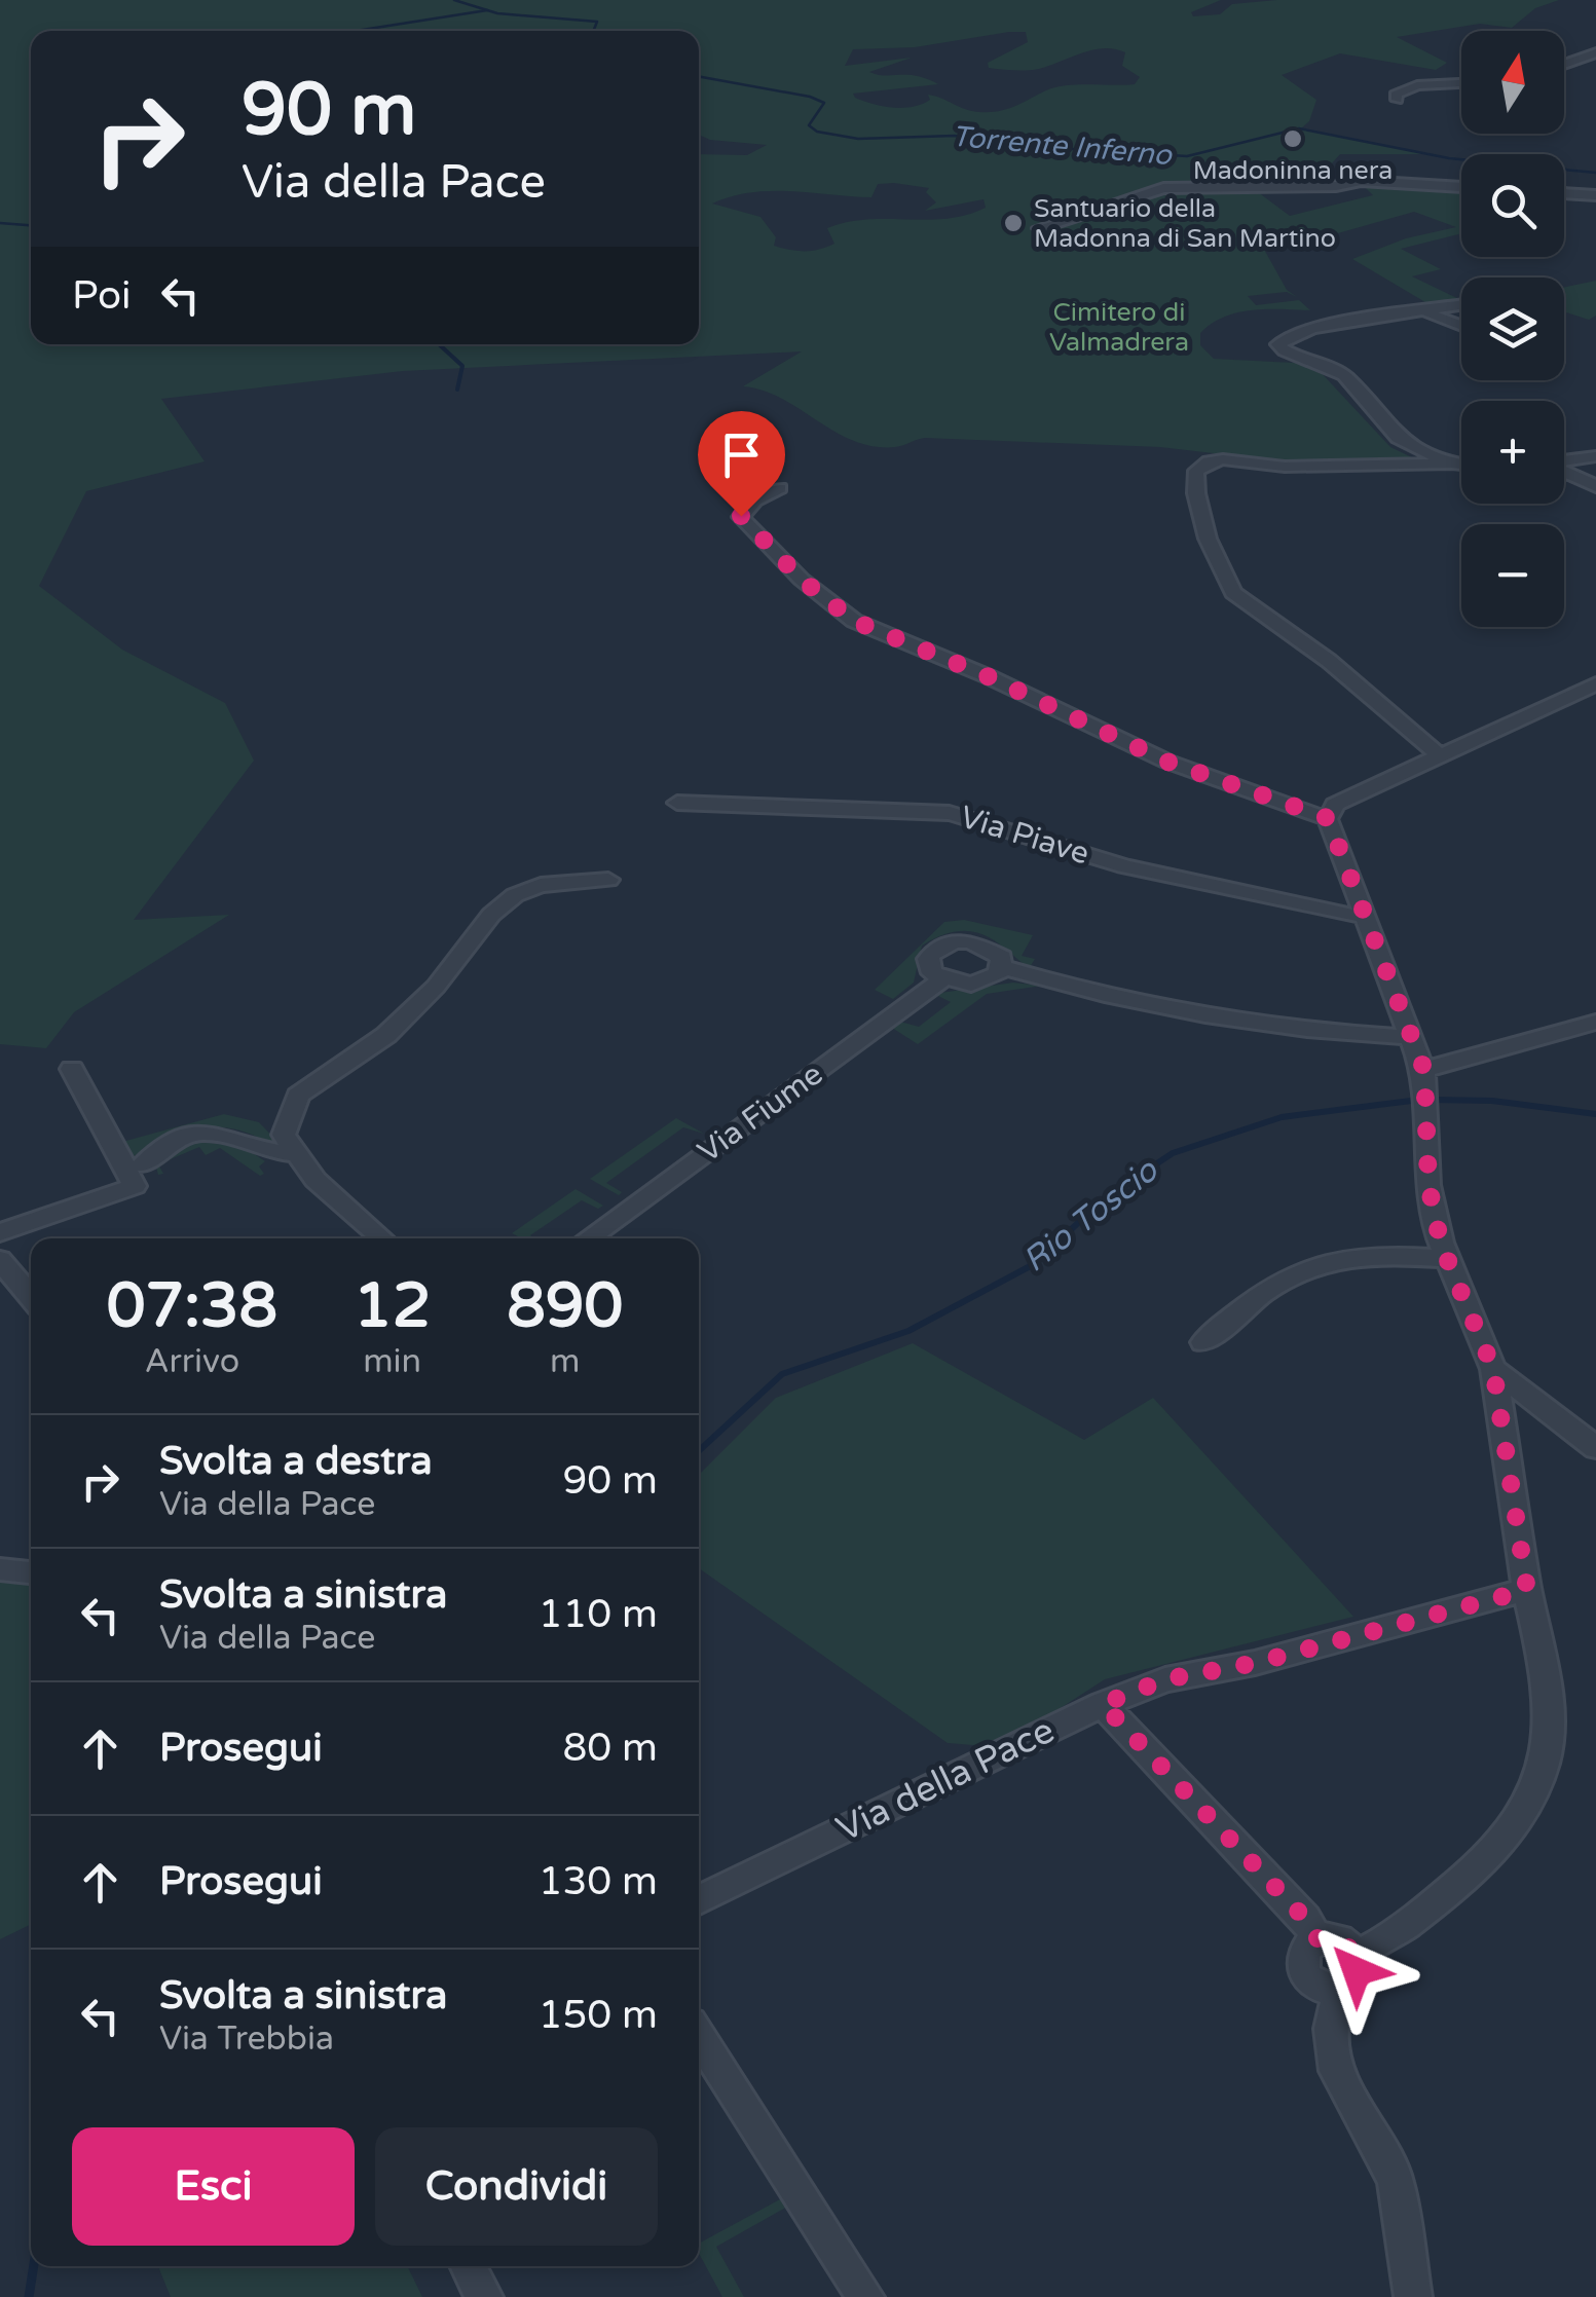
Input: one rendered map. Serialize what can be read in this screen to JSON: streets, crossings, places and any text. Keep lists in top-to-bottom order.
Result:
{
  "streets": {
    "street": ["Via Piave", "Via Fiume", "Via della Pace"]
  },
  "water": ["Torrente Inferno", "Rio Toscio"],
  "parks": ["Cimitero di Valmadrera"],
  "places": ["Madoninna nera", "Santuario della Madonna di San Martino"],
  "north": "top",
  "page": {
    "map_buttons": ["+", "−"],
    "turn": ["90 m", "Via della Pace"],
    "then": "Poi",
    "eta": [
      "07:38",
      "Arrivo",
      "12",
      "min",
      "890",
      "m"
    ],
    "list": [
      {
        "name": "Svolta a destra",
        "note": "Via della Pace",
        "value": "90 m"
      },
      {
        "name": "Svolta a sinistra",
        "note": "Via della Pace",
        "value": "110 m"
      },
      {
        "name": "Prosegui",
        "value": "80 m"
      },
      {
        "name": "Prosegui",
        "value": "130 m"
      },
      {
        "name": "Svolta a sinistra",
        "note": "Via Trebbia",
        "value": "150 m"
      }
    ],
    "buttons": ["Esci", "Condividi"]
  }
}
